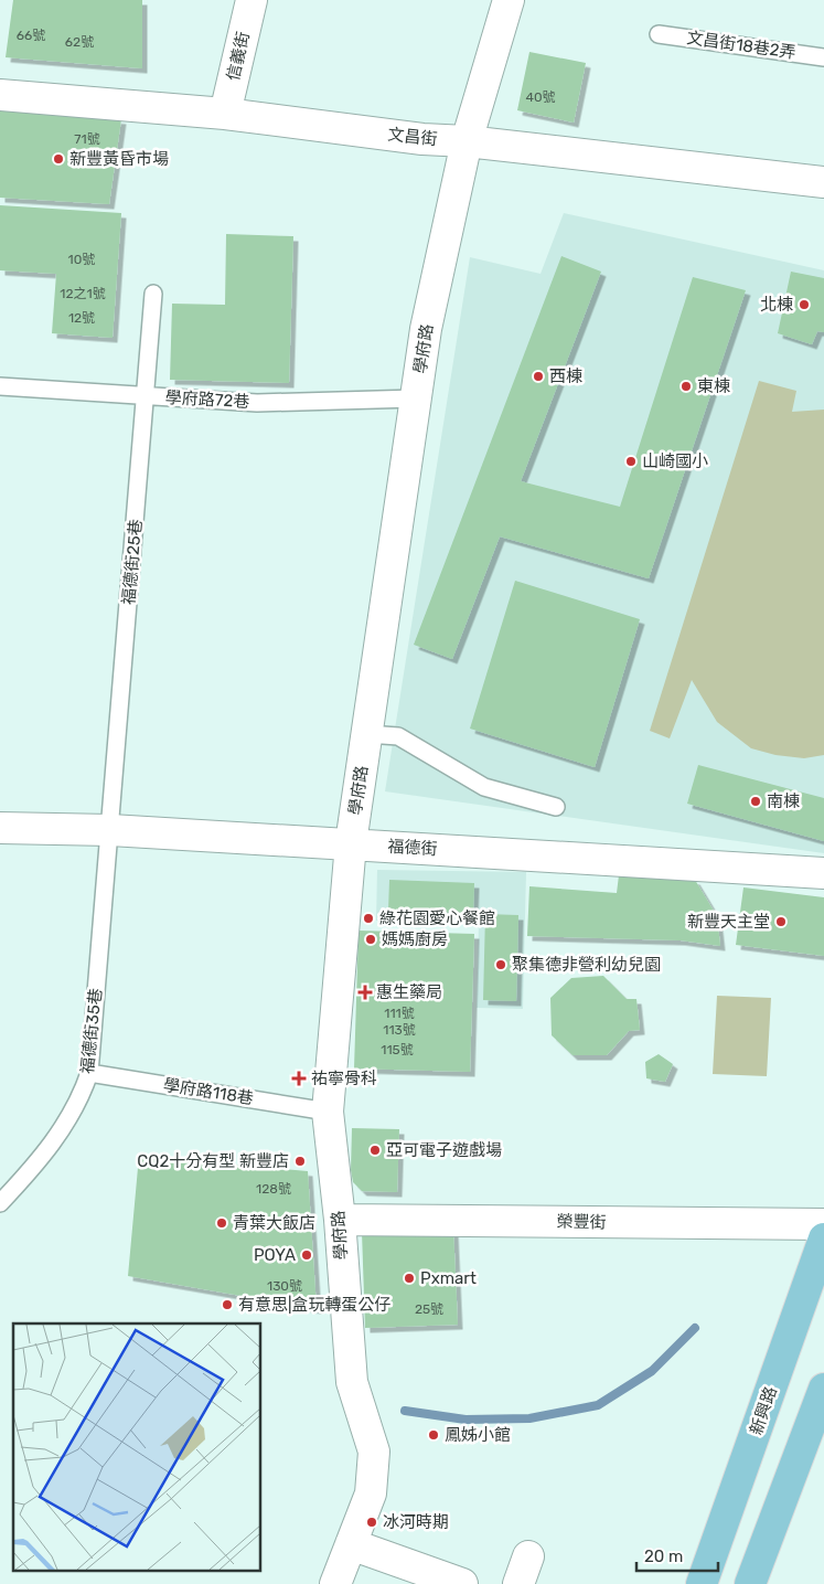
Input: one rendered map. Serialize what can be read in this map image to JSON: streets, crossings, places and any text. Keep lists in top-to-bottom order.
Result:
{
  "streets": {
    "main road": ["新興路"],
    "street": [
      "信義街",
      "文昌街",
      "學府路",
      "福德街",
      "榮豐街"
    ],
    "lane": [
      "文昌街18巷2弄",
      "學府路72巷",
      "福德街25巷",
      "福德街35巷",
      "學府路118巷"
    ]
  },
  "crossings": [
    ["信義街", "文昌街"],
    ["文昌街", "學府路"],
    ["學府路", "學府路72巷"],
    ["學府路", "福德街"],
    ["學府路", "學府路118巷"],
    ["學府路", "榮豐街"],
    ["學府路72巷", "福德街25巷"],
    ["福德街25巷", "福德街"],
    ["福德街25巷", "福德街35巷"],
    ["福德街", "福德街35巷"],
    ["福德街35巷", "學府路118巷"]
  ],
  "places": {
    "other": [
      "新豐黃昏市場",
      "北棟",
      "西棟",
      "東棟",
      "山崎國小",
      "南棟",
      "綠花園愛心餐館",
      "新豐天主堂",
      "媽媽廚房",
      "聚集德非營利幼兒園",
      "亞可電子遊戲場",
      "CQ2十分有型 新豐店",
      "青葉大飯店",
      "POYA",
      "Pxmart",
      "有意思|盒玩轉蛋公仔",
      "鳳姊小館",
      "冰河時期"
    ],
    "health": ["惠生藥局", "祐寧骨科"]
  },
  "house_numbers": [
    "66號",
    "62號",
    "40號",
    "71號",
    "10號",
    "12之1號",
    "12號",
    "111號",
    "113號",
    "115號",
    "128號",
    "130號",
    "25號"
  ],
  "scale_bar": "20 m"
}
